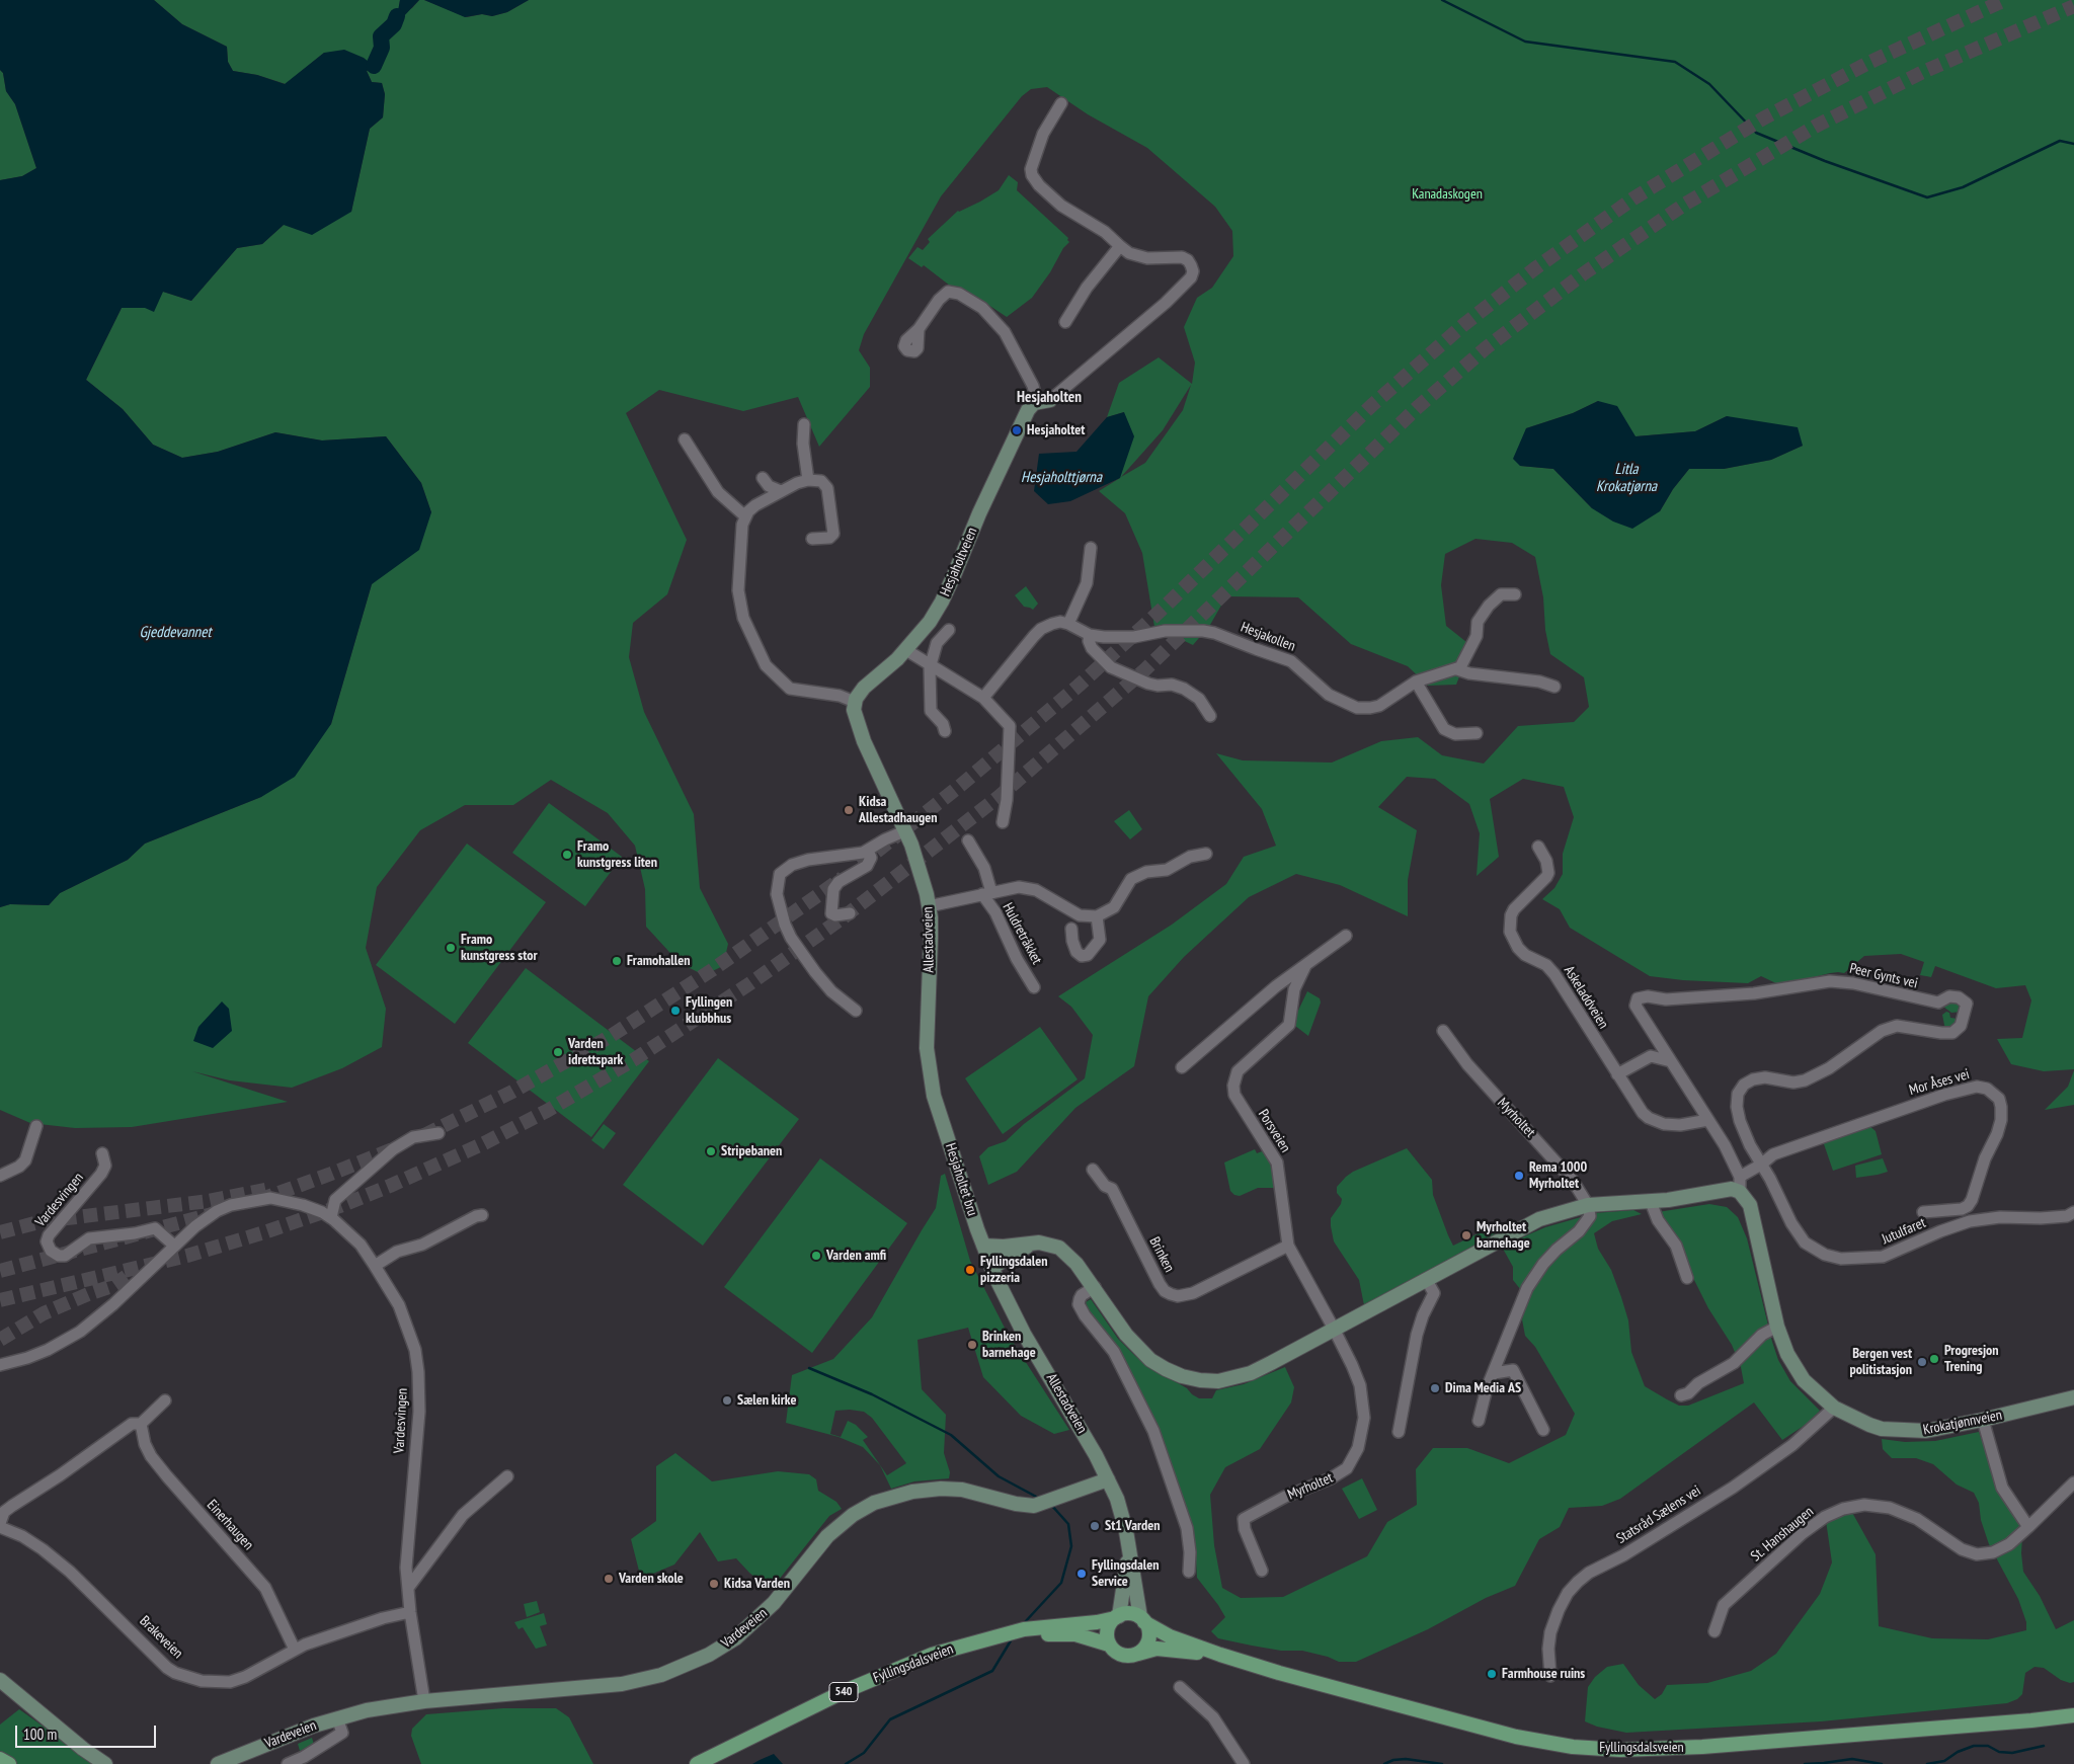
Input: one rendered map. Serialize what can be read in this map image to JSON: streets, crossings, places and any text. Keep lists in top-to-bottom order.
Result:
{
  "streets": {
    "main road": [
      "Hesjaholtveien",
      "Allestadveien",
      "Hesjaholtet bru",
      "Krokatjønnveien",
      "Vardeveien",
      "Fyllingsdalsveien",
      "540"
    ],
    "street": [
      "Hesjakollen",
      "Huldretråkket",
      "Peer Gynts vei",
      "Askeladdveien",
      "Mor Åses vei",
      "Myrholtet",
      "Porsveien",
      "Vardesvingen",
      "Jutulfaret",
      "Brinken",
      "Statsråd Sælens vei",
      "Einerhaugen",
      "St. Hanshaugen",
      "Brakeveien"
    ]
  },
  "crossings": [
    ["Hesjaholtveien", "Allestadveien"],
    ["Huldretråkket", "Allestadveien"],
    ["Allestadveien", "Hesjaholtet bru"],
    ["Allestadveien", "Vardeveien"],
    ["Allestadveien", "Fyllingsdalsveien"],
    ["Allestadveien", "540"],
    ["Peer Gynts vei", "Askeladdveien"],
    ["Peer Gynts vei", "Mor Åses vei"],
    ["Peer Gynts vei", "Jutulfaret"],
    ["Peer Gynts vei", "Krokatjønnveien"],
    ["Mor Åses vei", "Jutulfaret"],
    ["Myrholtet", "Porsveien"],
    ["Porsveien", "Brinken"],
    ["Vardesvingen", "Vardeveien"],
    ["Vardesvingen", "Brakeveien"],
    ["Krokatjønnveien", "Statsråd Sælens vei"],
    ["Einerhaugen", "Brakeveien"],
    ["Fyllingsdalsveien", "540"]
  ],
  "districts": ["Hesjaholten"],
  "water": ["Litla Krokatjørna", "Hesjaholttjørna", "Gjeddevannet"],
  "parks": ["Kanadaskogen"],
  "places": [
    "Hesjaholtet",
    "Kidsa Allestadhaugen",
    "Framo kunstgress liten",
    "Framo kunstgress stor",
    "Framohallen",
    "Fyllingen klubbhus",
    "Varden idrettspark",
    "Stripebanen",
    "Rema 1000 Myrholtet",
    "Myrholtet barnehage",
    "Varden amfi",
    "Fyllingsdalen pizzeria",
    "Brinken barnehage",
    "Progresjon Trening",
    "Bergen vest politistasjon",
    "Dima Media AS",
    "Sælen kirke",
    "St1 Varden",
    "Fyllingsdalen Service",
    "Varden skole",
    "Kidsa Varden",
    "Farmhouse ruins"
  ],
  "scale_bar": "100 m"
}
